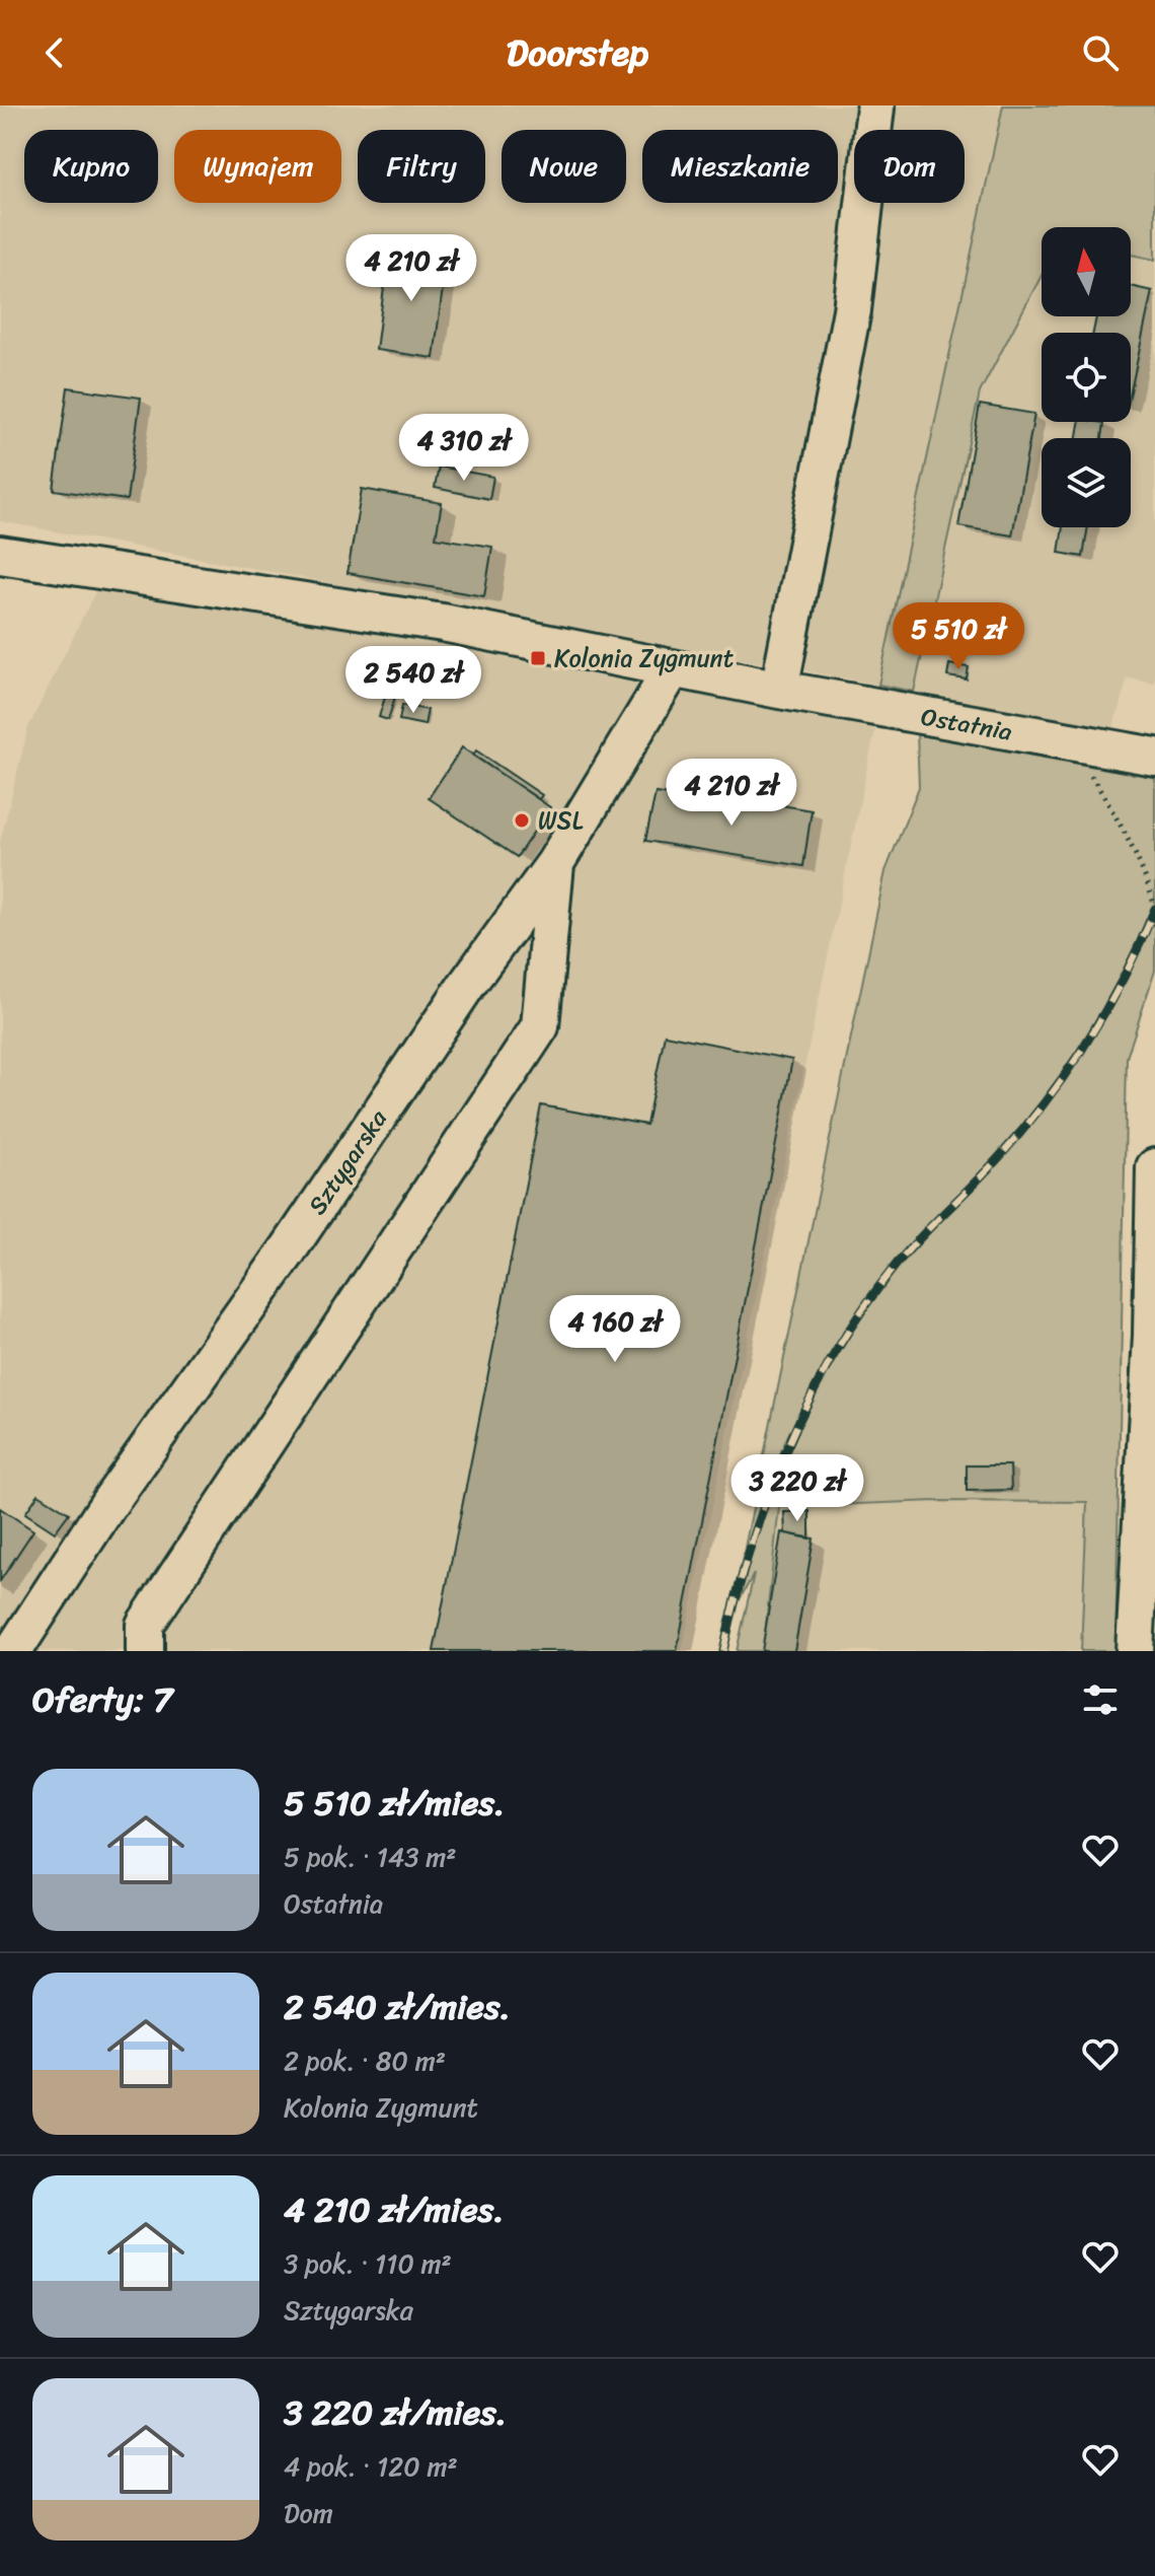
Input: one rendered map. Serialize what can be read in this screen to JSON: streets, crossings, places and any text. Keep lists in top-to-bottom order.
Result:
{
  "streets": {
    "street": ["Ostatnia", "Sztygarska"]
  },
  "places": {
    "transit": ["Kolonia Zygmunt"],
    "other": ["WSL"]
  },
  "north": "top",
  "page": {
    "header": "Doorstep",
    "chip": [
      "Kupno",
      "Wynajem",
      "Filtry",
      "Nowe",
      "Mieszkanie",
      "Dom"
    ],
    "price": [
      "4 210 zł",
      "4 310 zł",
      "5 510 zł",
      "2 540 zł",
      "4 210 zł",
      "4 160 zł",
      "3 220 zł"
    ],
    "heading": "Oferty: 7",
    "list": [
      {
        "name": "5 510 zł/mies.",
        "note": "5 pok. · 143 m² · Ostatnia"
      },
      {
        "name": "2 540 zł/mies.",
        "note": "2 pok. · 80 m² · Kolonia Zygmunt"
      },
      {
        "name": "4 210 zł/mies.",
        "note": "3 pok. · 110 m² · Sztygarska"
      },
      {
        "name": "3 220 zł/mies.",
        "note": "4 pok. · 120 m² · Dom"
      }
    ]
  }
}
